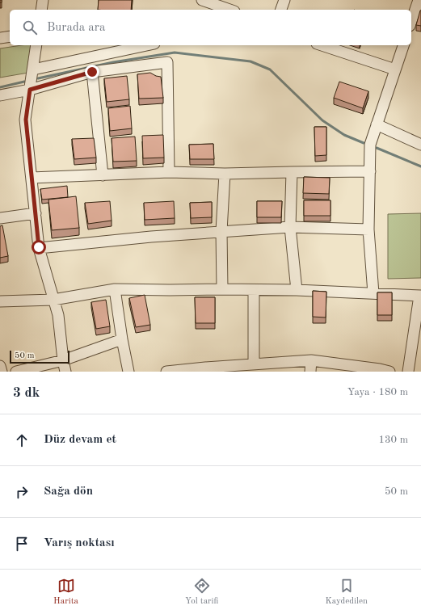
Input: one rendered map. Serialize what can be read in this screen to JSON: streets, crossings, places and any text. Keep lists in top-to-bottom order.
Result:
{
  "scale_bar": "50 m",
  "page": {
    "search": "Burada ara",
    "scale": "50 m",
    "heading": ["3 dk", "Yaya · 180 m"],
    "list": [
      ["Düz devam et", "130 m"],
      ["Sağa dön", "50 m"],
      "Varış noktası"
    ],
    "nav": ["Harita", "Yol tarifi", "Kaydedilen"]
  }
}
